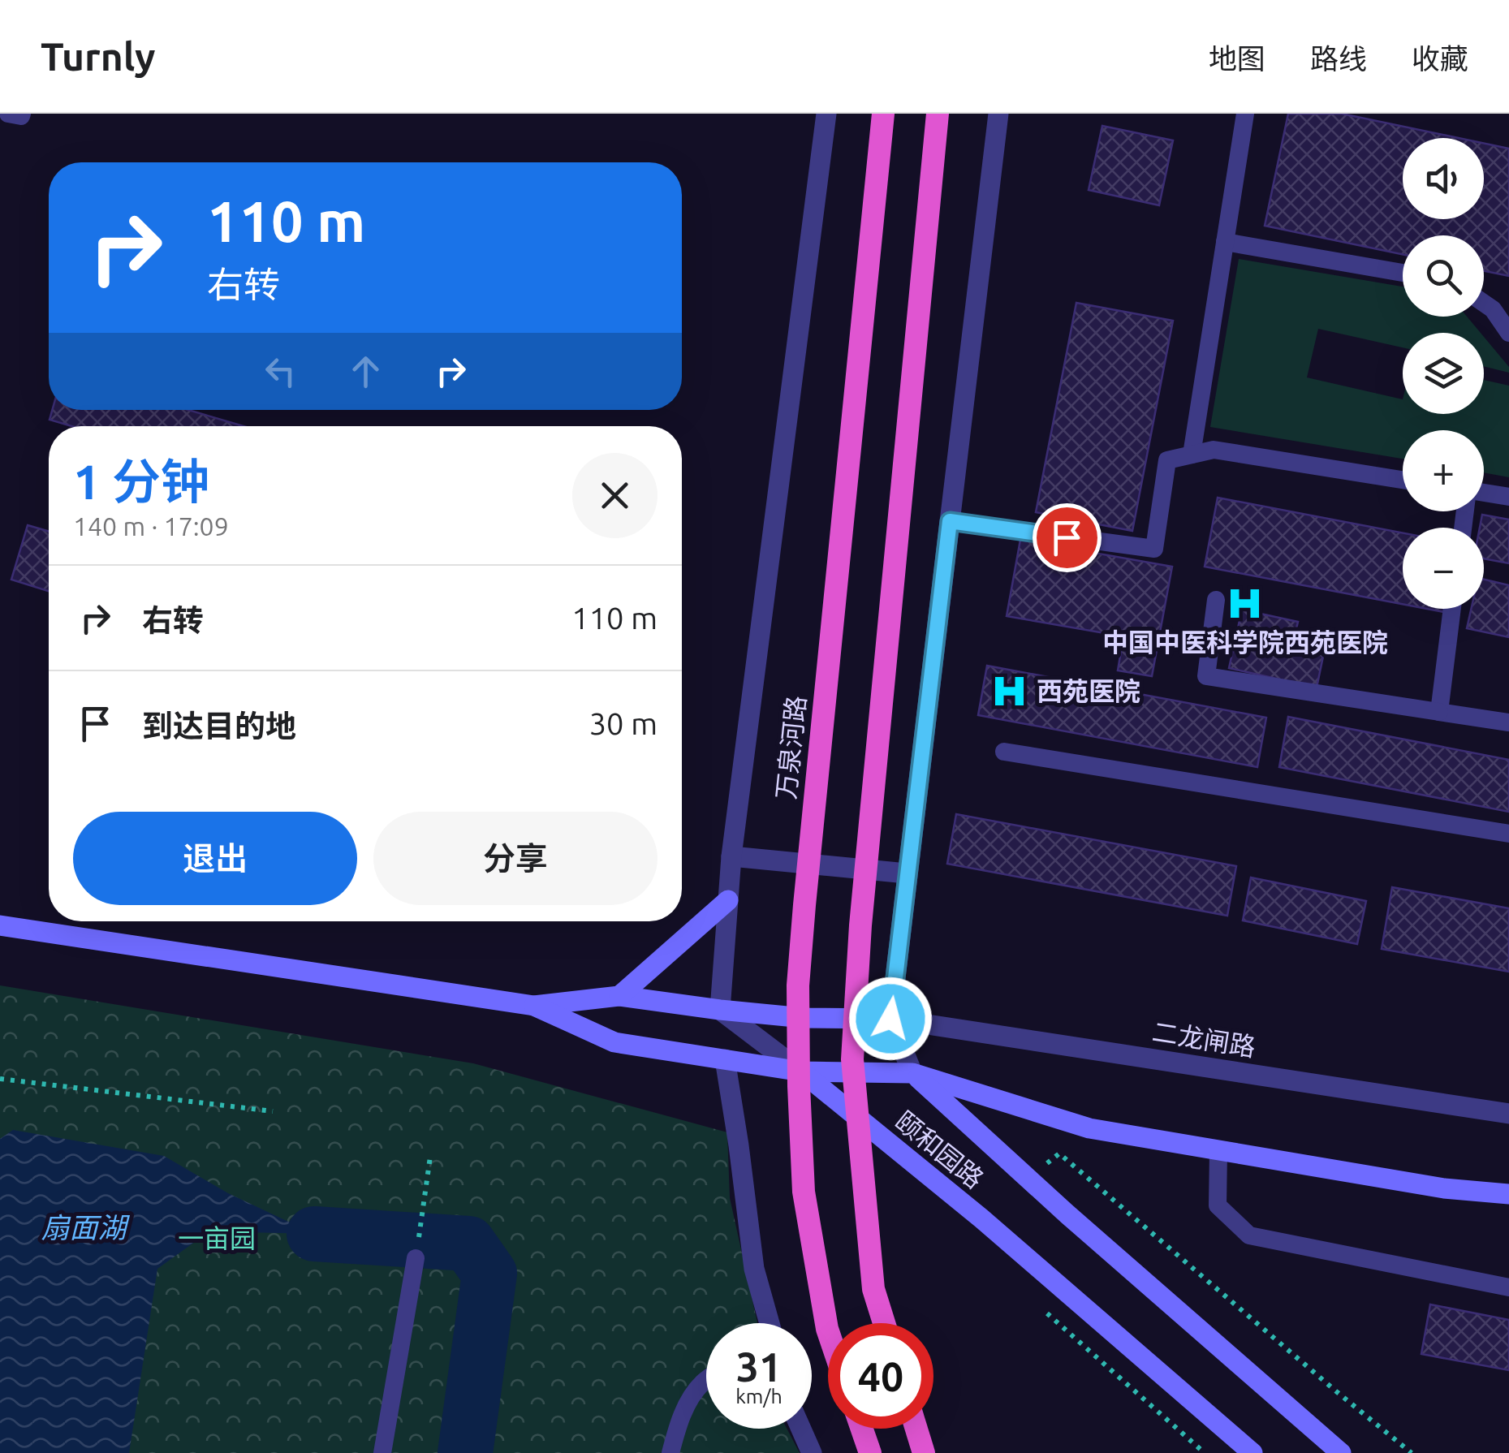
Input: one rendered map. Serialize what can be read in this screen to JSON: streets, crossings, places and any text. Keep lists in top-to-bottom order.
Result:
{
  "streets": {
    "highway": ["万泉河路"],
    "main road": ["颐和园路"],
    "street": ["二龙闸路"]
  },
  "water": ["扇面湖"],
  "parks": ["一亩园"],
  "places": {
    "hospital": ["中国中医科学院西苑医院", "西苑医院"]
  },
  "page": {
    "header": "Turnly",
    "nav": ["地图", "路线", "收藏"],
    "map_buttons": ["+", "−"],
    "turn": ["110 m", "右转"],
    "heading": ["1 分钟", "140 m · 17:09"],
    "list": [
      {
        "name": "右转",
        "value": "110 m"
      },
      {
        "name": "到达目的地",
        "value": "30 m"
      }
    ],
    "buttons": ["退出", "分享"],
    "speed": "31 km/h",
    "limit": "40"
  }
}
